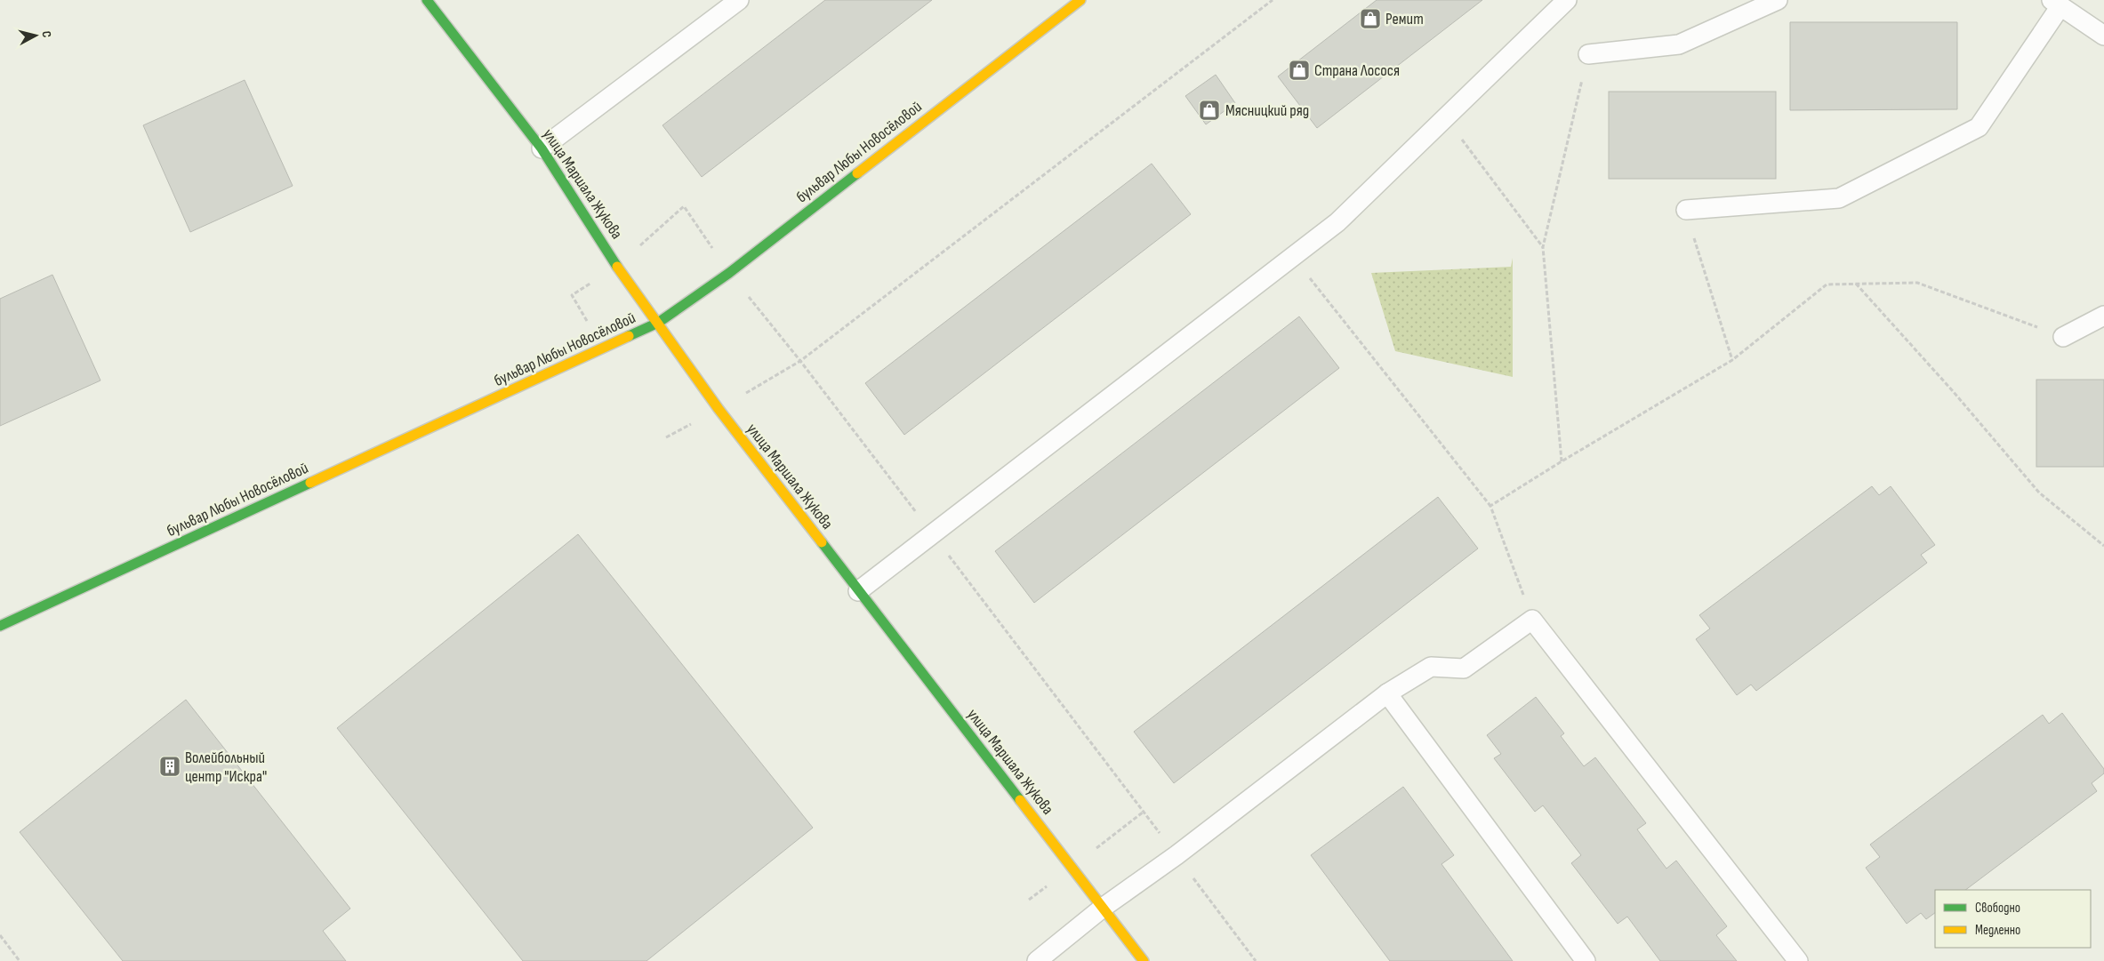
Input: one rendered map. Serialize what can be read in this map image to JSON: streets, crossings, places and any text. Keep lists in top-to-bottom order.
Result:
{
  "streets": {
    "street": ["бульвар Любы Новосёловой", "улица Маршала Жукова"]
  },
  "crossings": [
    ["бульвар Любы Новосёловой", "улица Маршала Жукова"]
  ],
  "places": {
    "shop": ["Ремит", "Страна Лосося", "Мясницкий ряд"],
    "building": ["Волейбольный центр \"Искра\""]
  },
  "legend": ["Свободно", "Медленно"],
  "north": "right"
}
